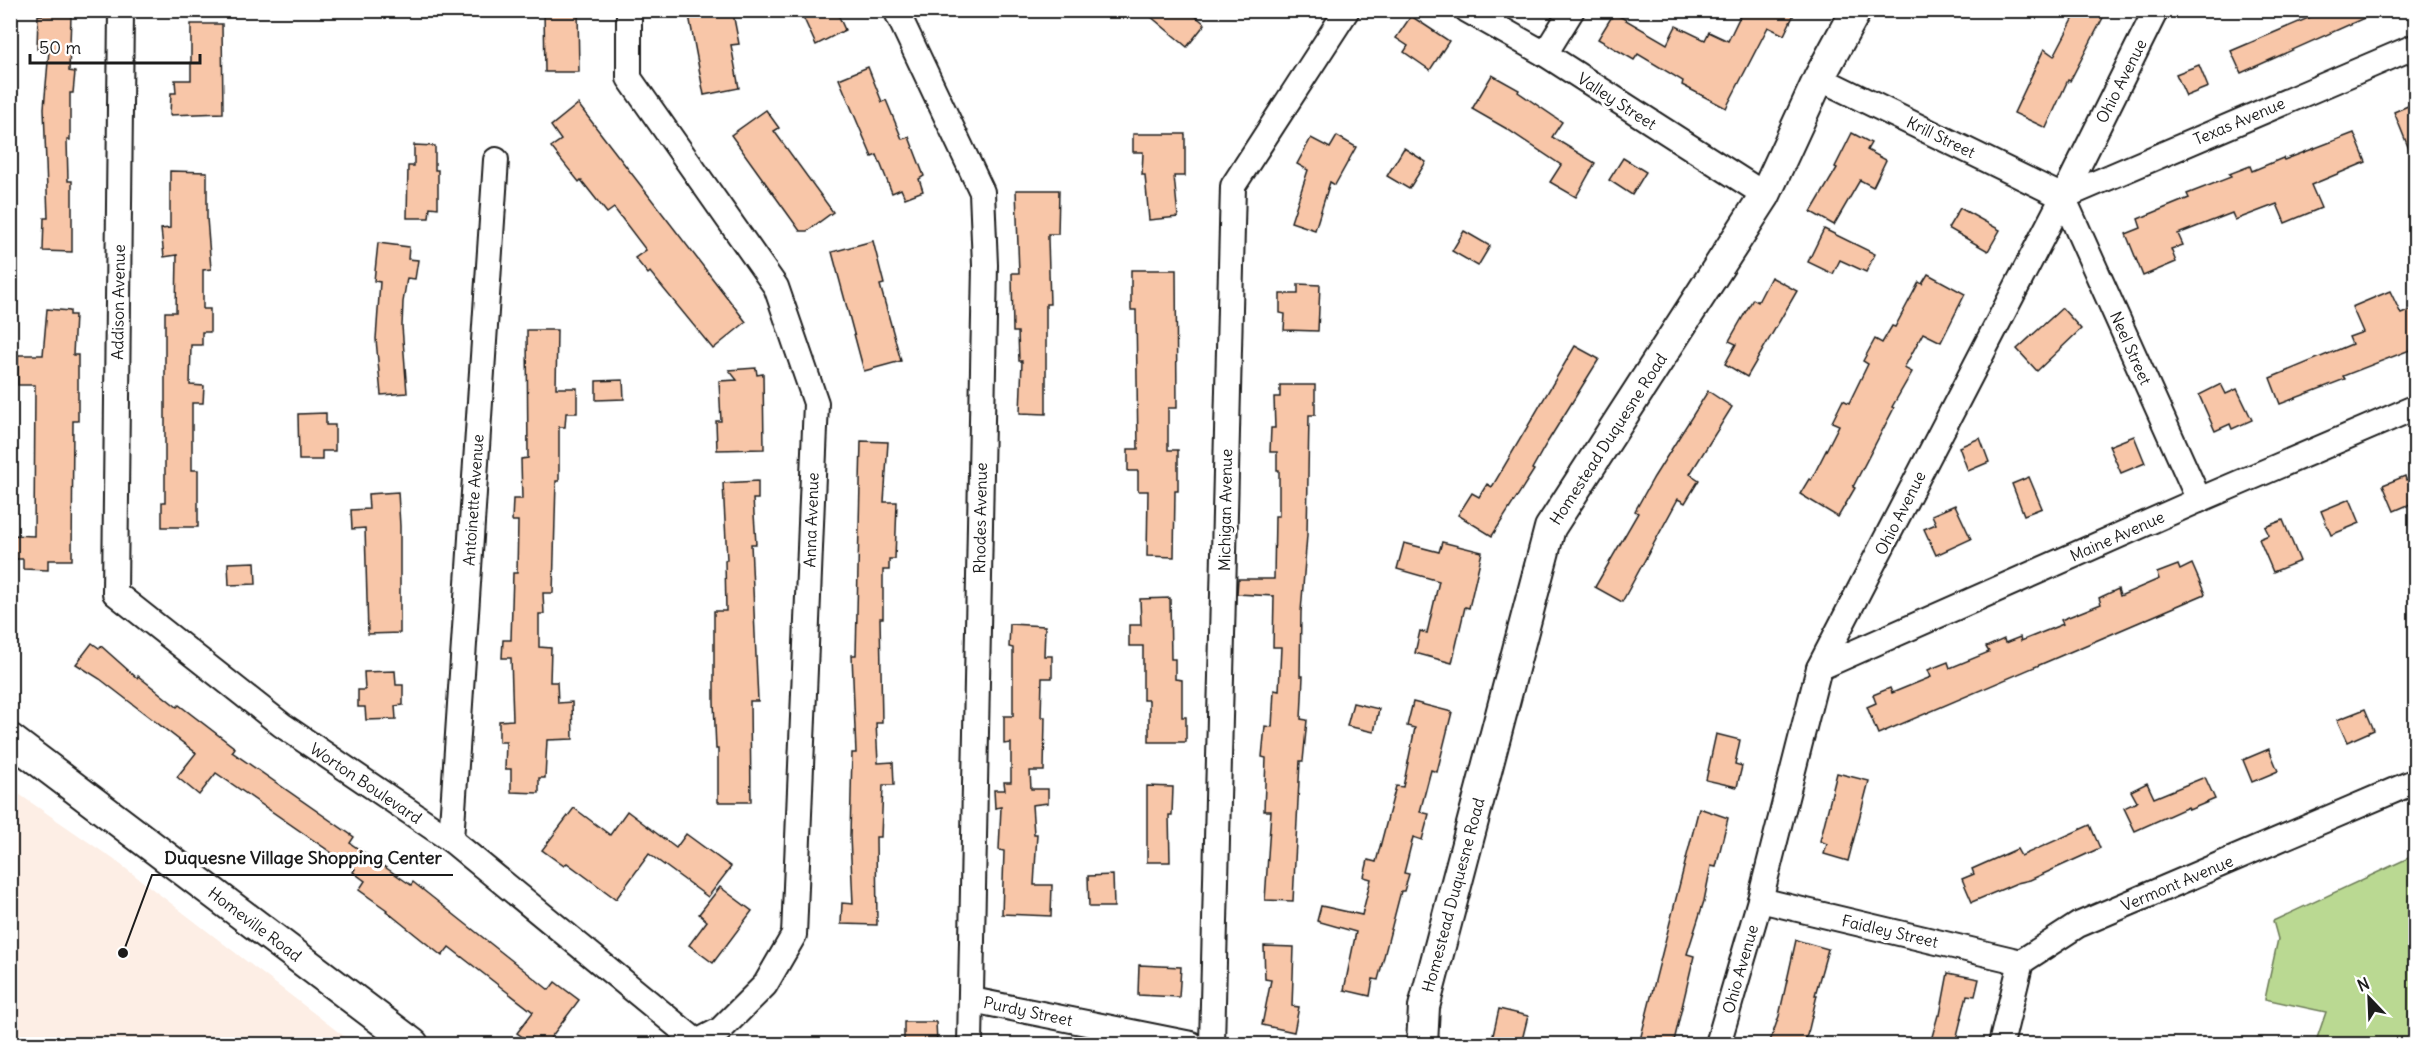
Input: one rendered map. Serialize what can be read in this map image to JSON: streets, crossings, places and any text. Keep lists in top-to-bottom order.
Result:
{
  "streets": {
    "street": [
      "Ohio Avenue",
      "Valley Street",
      "Texas Avenue",
      "Krill Street",
      "Addison Avenue",
      "Neel Street",
      "Homestead Duquesne Road",
      "Antoinette Avenue",
      "Michigan Avenue",
      "Rhodes Avenue",
      "Anna Avenue",
      "Maine Avenue",
      "Worton Boulevard",
      "Vermont Avenue",
      "Homeville Road",
      "Faidley Street",
      "Purdy Street"
    ]
  },
  "crossings": [
    ["Ohio Avenue", "Texas Avenue"],
    ["Ohio Avenue", "Krill Street"],
    ["Ohio Avenue", "Neel Street"],
    ["Ohio Avenue", "Maine Avenue"],
    ["Ohio Avenue", "Faidley Street"],
    ["Valley Street", "Homestead Duquesne Road"],
    ["Texas Avenue", "Krill Street"],
    ["Texas Avenue", "Neel Street"],
    ["Krill Street", "Neel Street"],
    ["Krill Street", "Homestead Duquesne Road"],
    ["Addison Avenue", "Worton Boulevard"],
    ["Neel Street", "Maine Avenue"],
    ["Antoinette Avenue", "Worton Boulevard"],
    ["Rhodes Avenue", "Purdy Street"],
    ["Anna Avenue", "Worton Boulevard"],
    ["Vermont Avenue", "Faidley Street"]
  ],
  "places": ["Duquesne Village Shopping Center"],
  "scale_bar": "50 m",
  "north": "top left"
}
